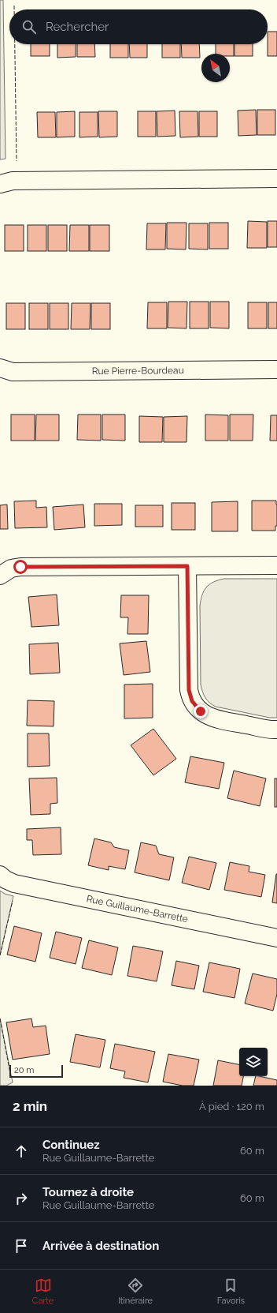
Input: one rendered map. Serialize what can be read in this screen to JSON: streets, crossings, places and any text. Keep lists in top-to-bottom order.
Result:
{
  "streets": {
    "street": ["Rue Pierre-Bourdeau", "Rue Guillaume-Barrette"]
  },
  "scale_bar": "20 m",
  "north": "top left",
  "page": {
    "search": "Rechercher",
    "scale": "20 m",
    "heading": ["2 min", "À pied · 120 m"],
    "list": [
      ["Continuez", "Rue Guillaume-Barrette", "60 m"],
      ["Tournez à droite", "Rue Guillaume-Barrette", "60 m"],
      "Arrivée à destination"
    ],
    "nav": ["Carte", "Itinéraire", "Favoris"]
  }
}
